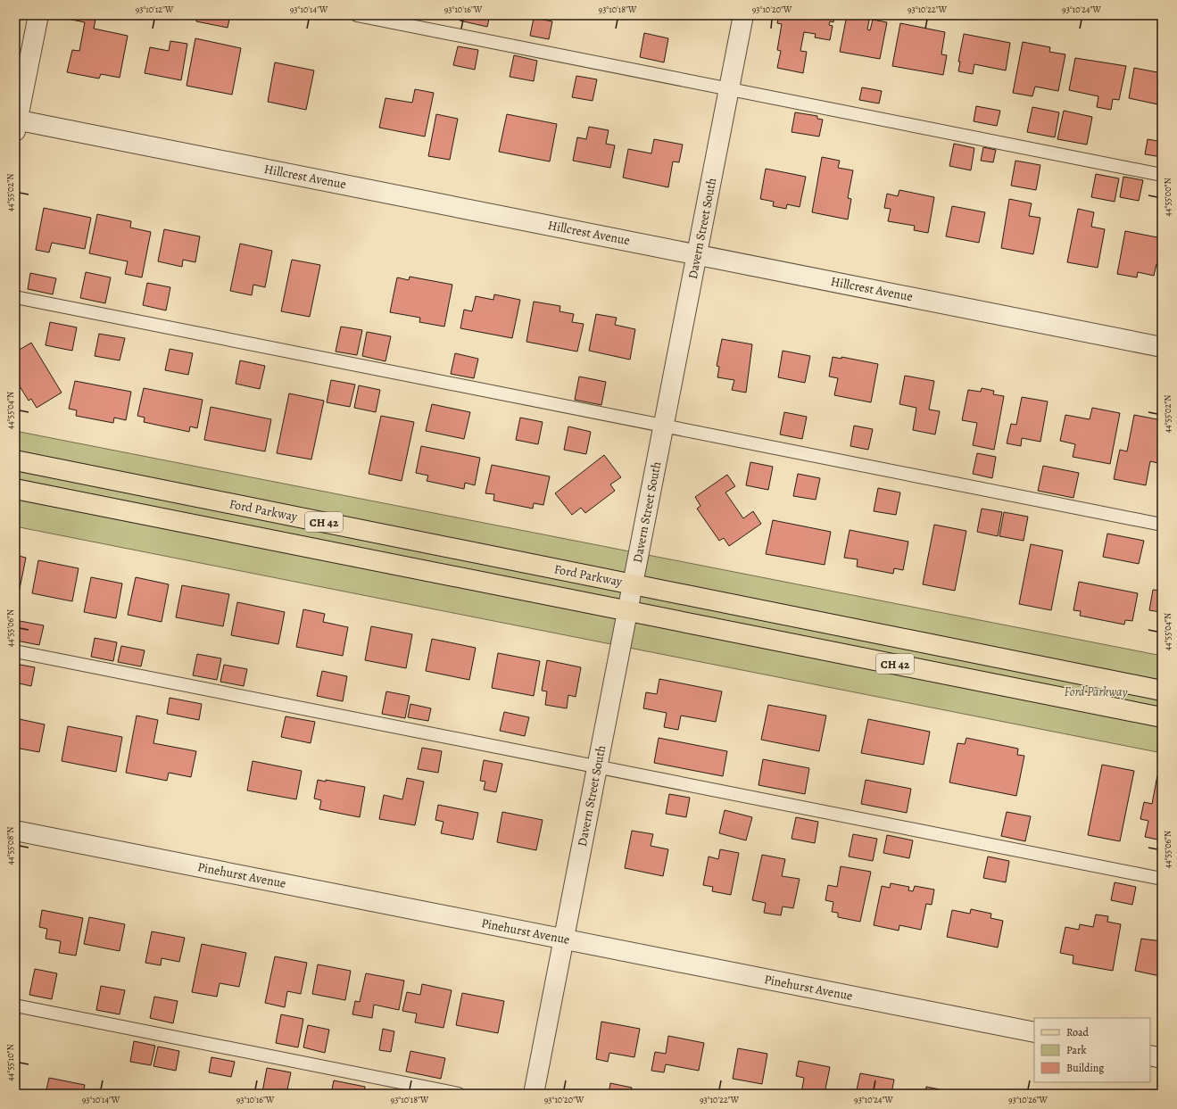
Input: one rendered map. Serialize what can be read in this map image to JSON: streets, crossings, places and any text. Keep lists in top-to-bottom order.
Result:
{
  "streets": {
    "main road": ["Ford Parkway", "CH 42"],
    "street": ["Hillcrest Avenue", "Davern Street South", "Pinehurst Avenue"]
  },
  "crossings": [
    ["Hillcrest Avenue", "Davern Street South"],
    ["Davern Street South", "Ford Parkway"],
    ["Davern Street South", "CH 42"],
    ["Davern Street South", "Pinehurst Avenue"]
  ],
  "parks": ["Ford Parkway"],
  "legend": ["Road", "Park", "Building"],
  "coordinates": [
    "93°10'12\"W",
    "93°10'14\"W",
    "93°10'16\"W",
    "93°10'18\"W",
    "93°10'20\"W",
    "93°10'22\"W",
    "93°10'24\"W",
    "44°55'02\"N",
    "44°55'00\"N",
    "44°55'04\"N",
    "44°55'06\"N",
    "44°55'08\"N",
    "44°55'10\"N",
    "93°10'26\"W"
  ]
}
